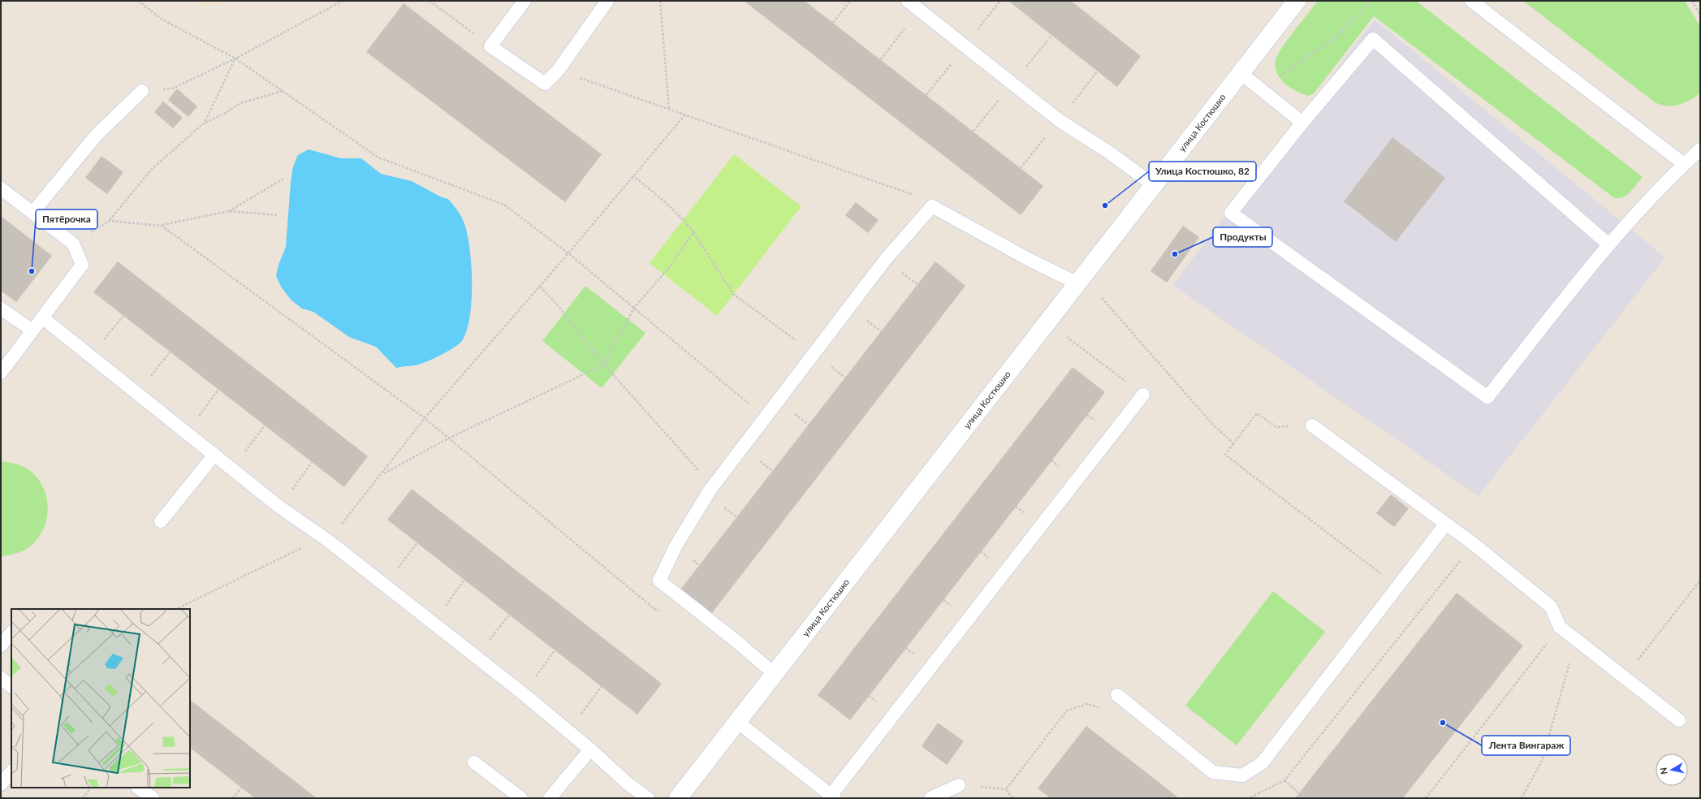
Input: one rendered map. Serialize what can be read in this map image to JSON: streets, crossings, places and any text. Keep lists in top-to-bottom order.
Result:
{
  "streets": {
    "street": ["улица Костюшко"]
  },
  "places": [
    "Улица Костюшко, 82",
    "Продукты",
    "Пятёрочка",
    "Лента Вингараж"
  ],
  "north": "left"
}
